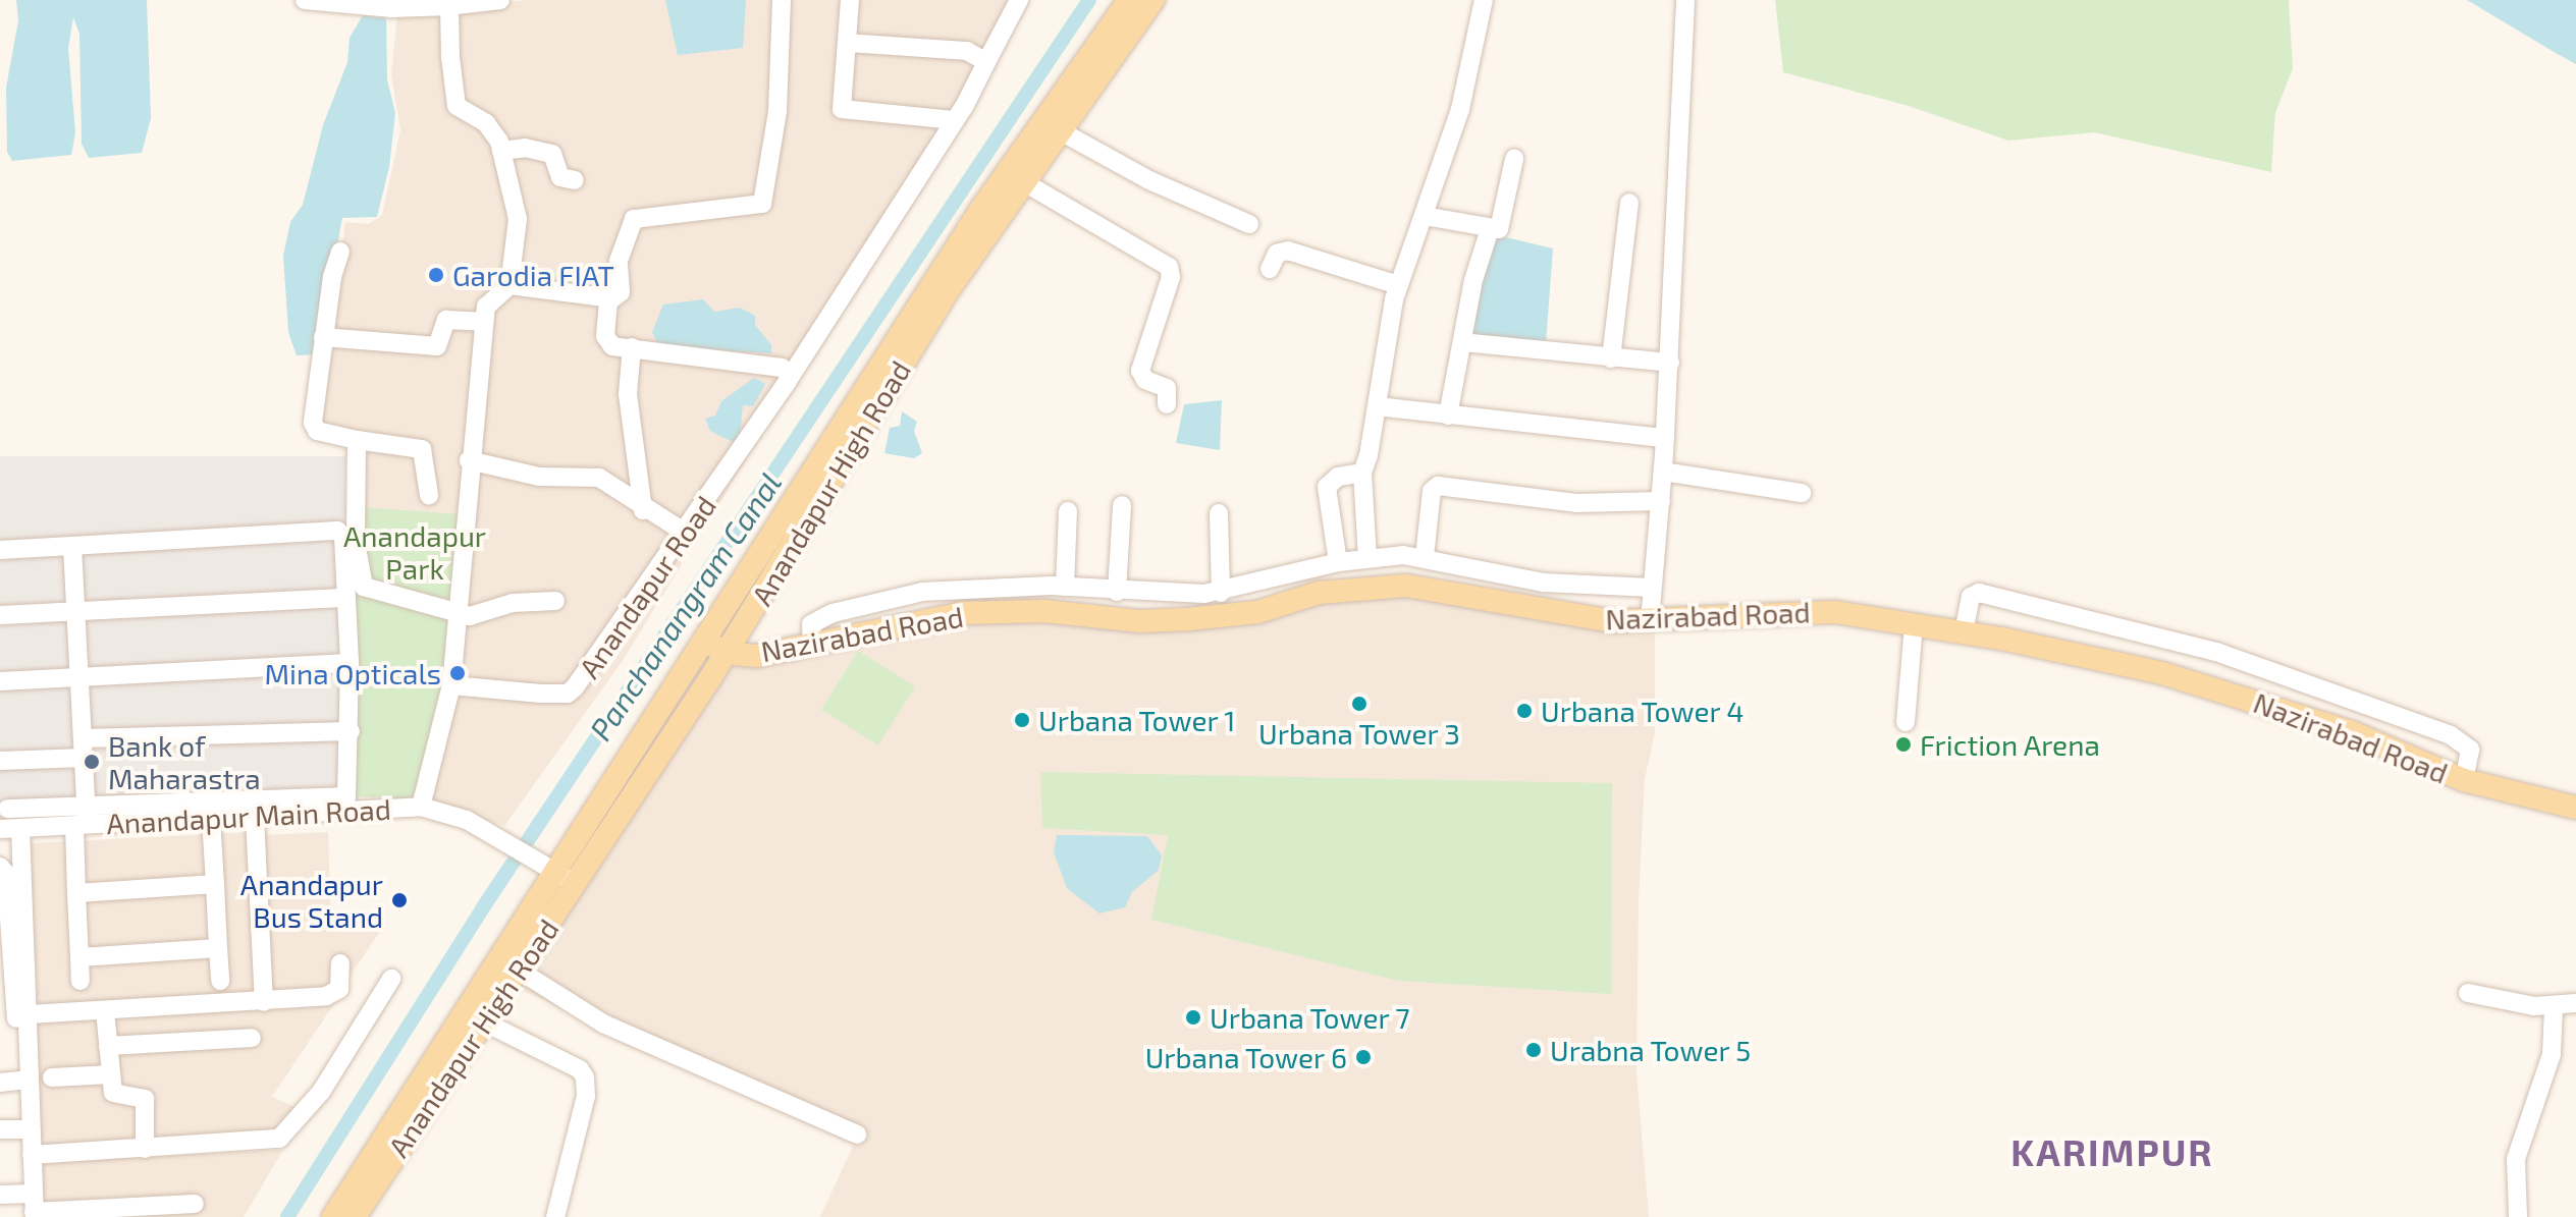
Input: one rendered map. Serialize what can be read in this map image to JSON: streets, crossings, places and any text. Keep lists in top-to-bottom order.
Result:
{
  "streets": {
    "main road": ["Anandapur High Road", "Nazirabad Road"],
    "street": ["Anandapur Road", "Anandapur Main Road"]
  },
  "crossings": [
    ["Anandapur High Road", "Nazirabad Road"],
    ["Anandapur High Road", "Anandapur Main Road"]
  ],
  "districts": ["KARIMPUR"],
  "water": ["Panchanangram Canal"],
  "parks": ["Anandapur Park"],
  "places": [
    "Garodia FIAT",
    "Mina Opticals",
    "Urbana Tower 3",
    "Urbana Tower 4",
    "Urbana Tower 1",
    "Friction Arena",
    "Bank of Maharastra",
    "Anandapur Bus Stand",
    "Urbana Tower 7",
    "Urabna Tower 5",
    "Urbana Tower 6"
  ]
}
